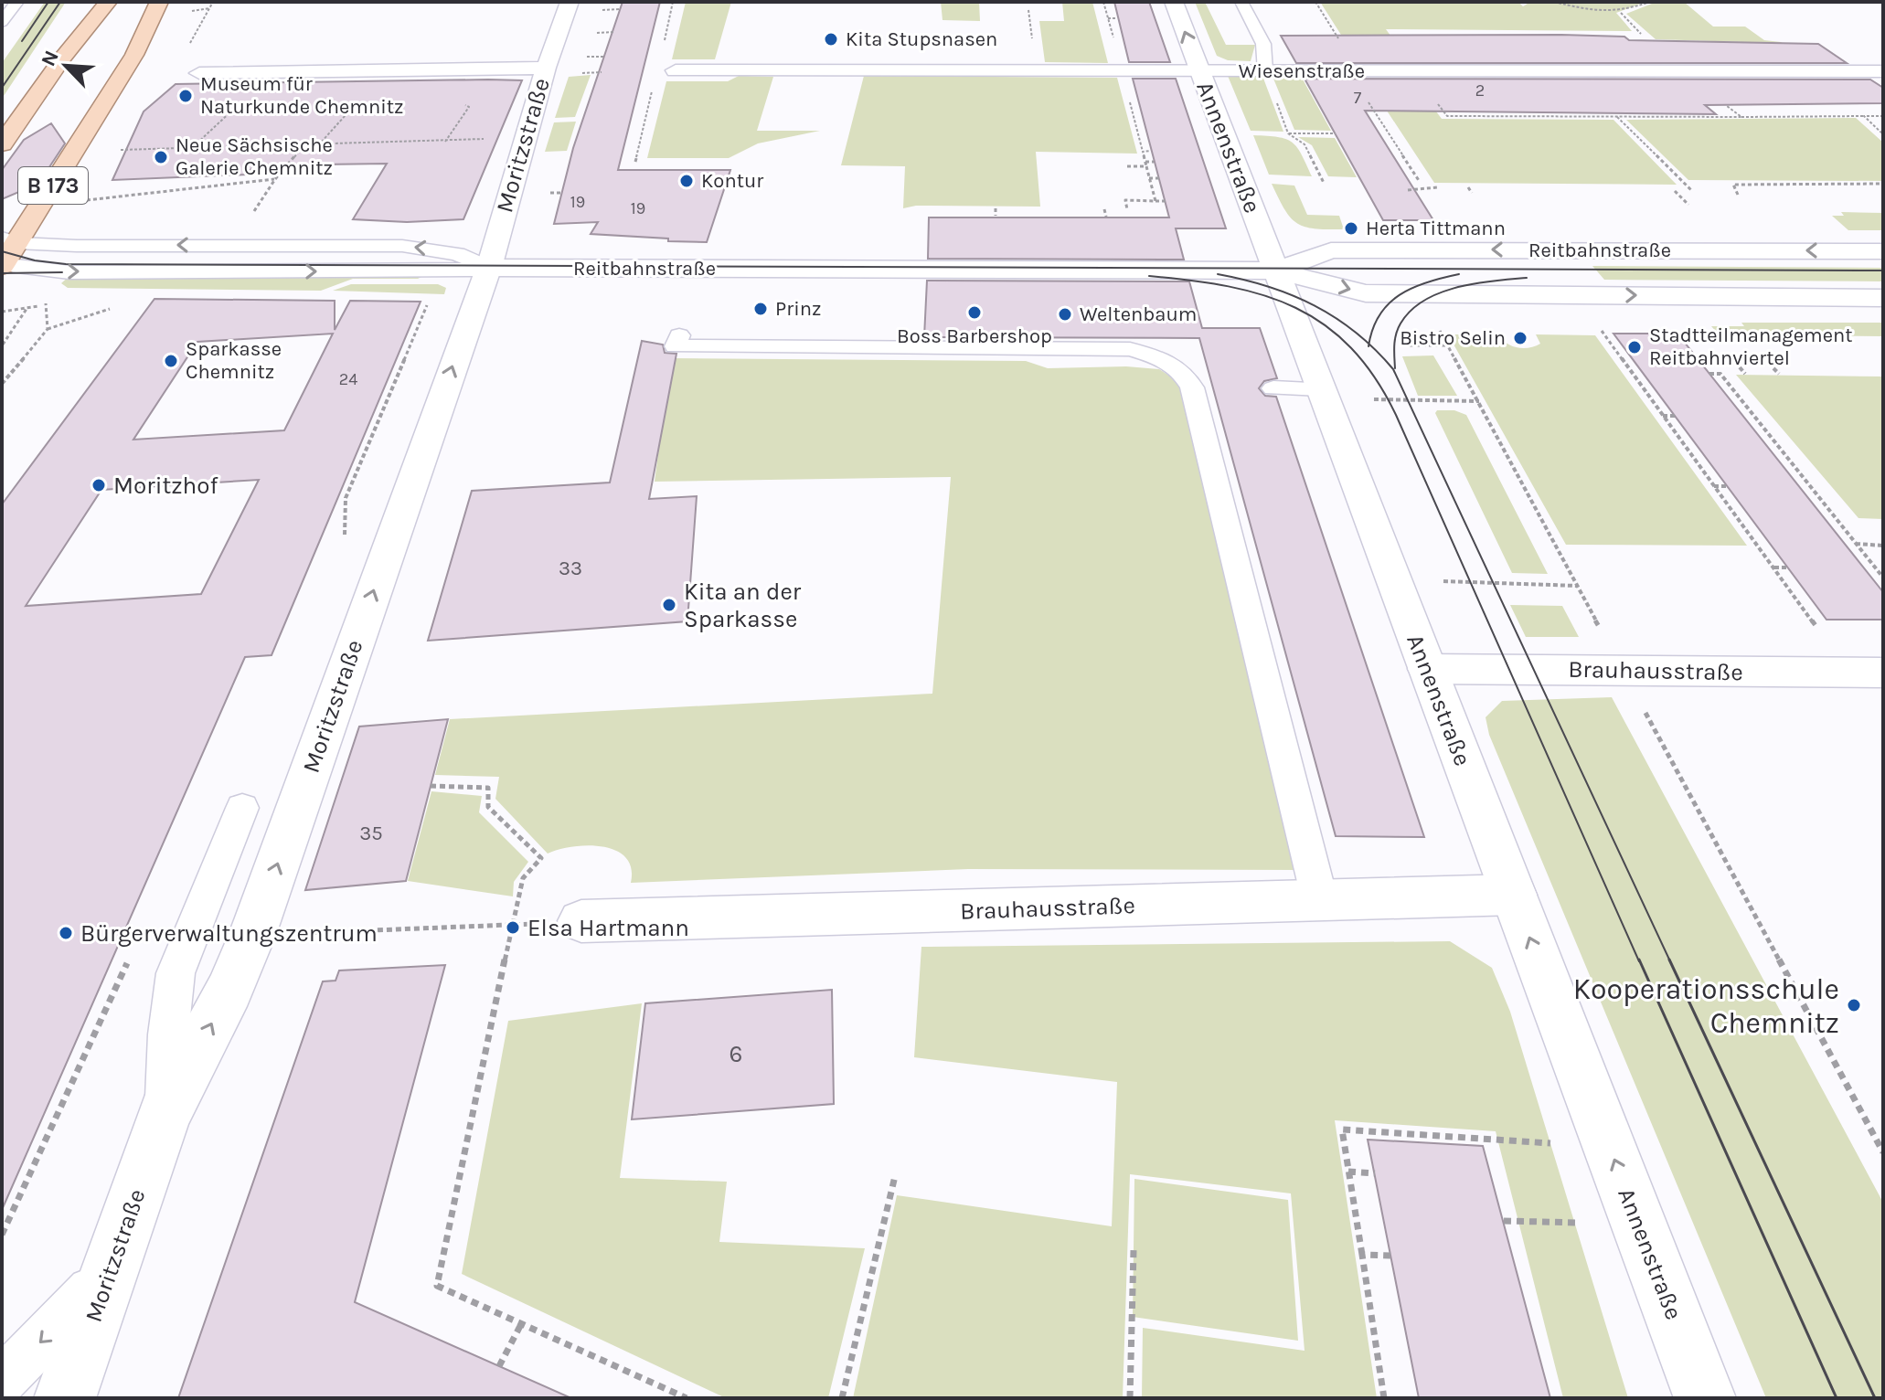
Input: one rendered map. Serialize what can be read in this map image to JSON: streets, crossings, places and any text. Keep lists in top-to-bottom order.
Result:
{
  "streets": {
    "main road": ["B 173"],
    "street": [
      "Wiesenstraße",
      "Moritzstraße",
      "Annenstraße",
      "Reitbahnstraße",
      "Brauhausstraße"
    ]
  },
  "crossings": [
    ["Wiesenstraße", "Annenstraße"],
    ["Moritzstraße", "Reitbahnstraße"],
    ["Annenstraße", "Reitbahnstraße"],
    ["Annenstraße", "Brauhausstraße"]
  ],
  "one_way": ["Moritzstraße"],
  "places": [
    "Kita Stupsnasen",
    "Museum für Naturkunde Chemnitz",
    "Neue Sächsische Galerie Chemnitz",
    "Kontur",
    "Herta Tittmann",
    "Prinz",
    "Boss Barbershop",
    "Weltenbaum",
    "Bistro Selin",
    "Stadtteilmanagement Reitbahnviertel",
    "Sparkasse Chemnitz",
    "Moritzhof",
    "Kita an der Sparkasse",
    "Elsa Hartmann",
    "Bürgerverwaltungszentrum",
    "Kooperationsschule Chemnitz"
  ],
  "house_numbers": [
    "2",
    "7",
    "19",
    "19",
    "24",
    "33",
    "35",
    "6"
  ],
  "north": "top left"
}
